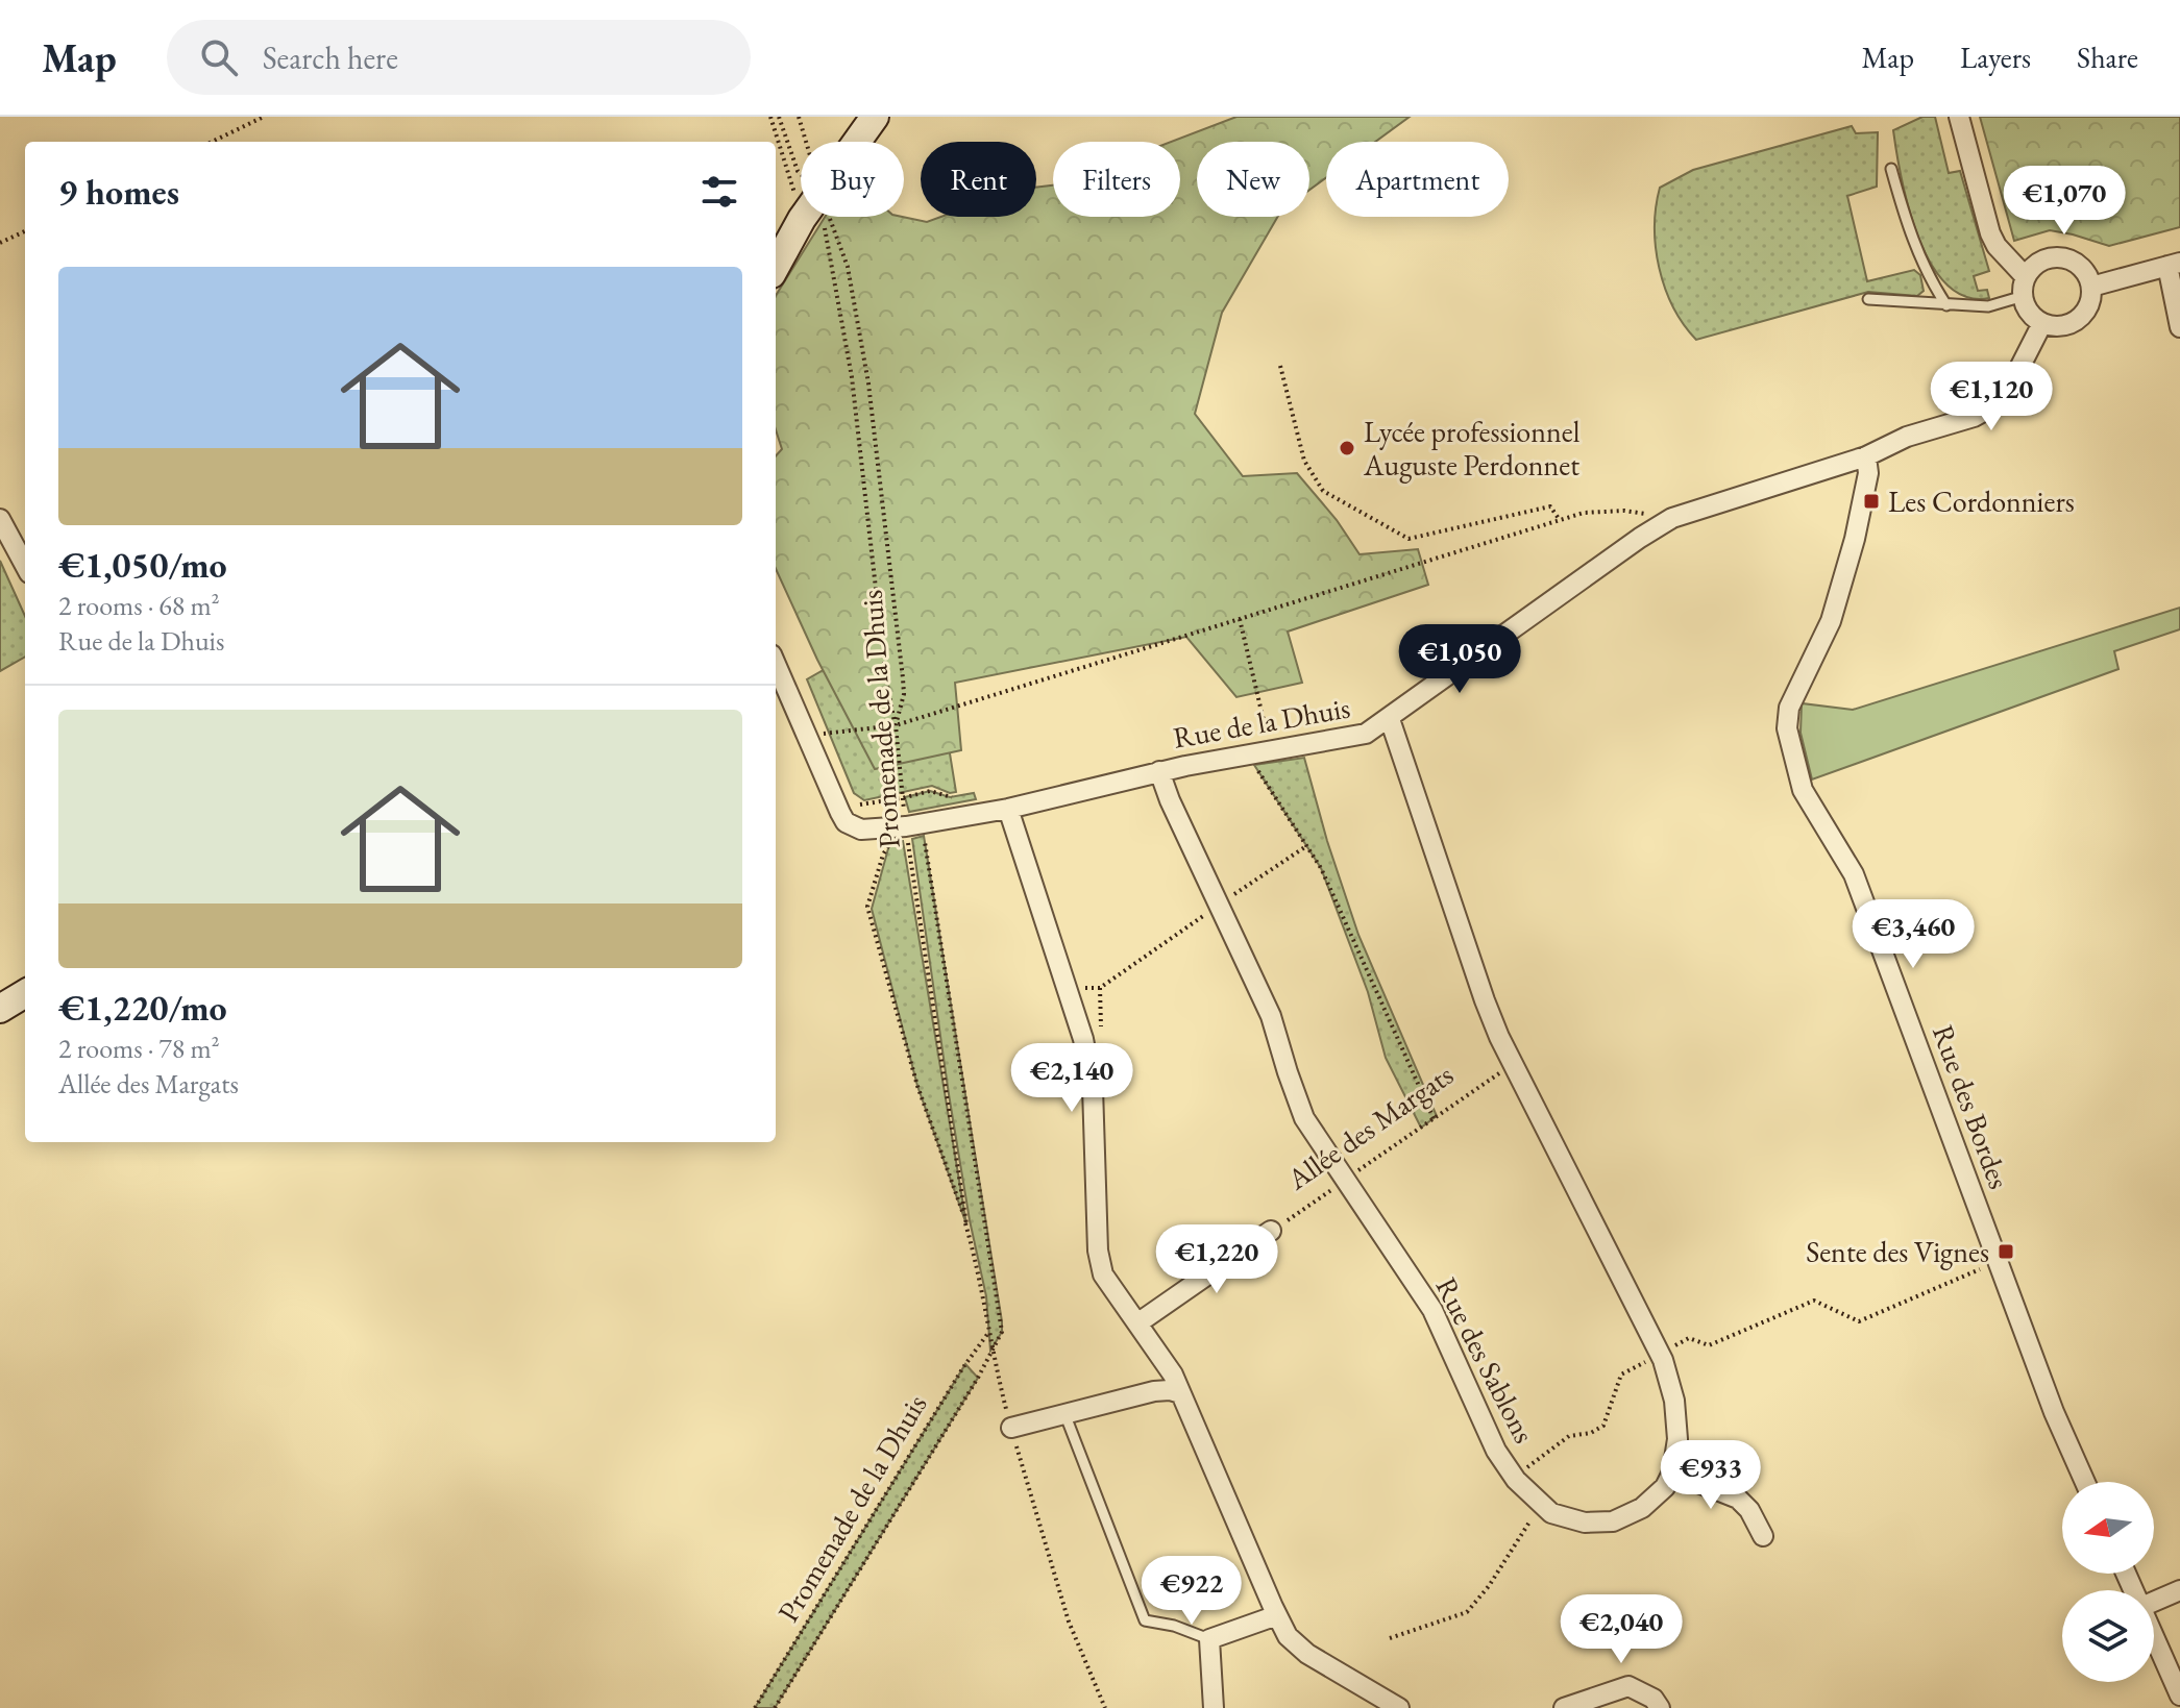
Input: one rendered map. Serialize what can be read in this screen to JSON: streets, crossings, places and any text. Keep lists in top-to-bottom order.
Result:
{
  "streets": {
    "street": ["Rue de la Dhuis", "Rue des Bordes", "Rue des Sablons"],
    "path": ["Promenade de la Dhuis", "Allée des Margats"]
  },
  "crossings": [
    ["Promenade de la Dhuis", "Rue de la Dhuis"],
    ["Rue de la Dhuis", "Rue des Bordes"],
    ["Rue de la Dhuis", "Rue des Sablons"],
    ["Allée des Margats", "Rue des Sablons"]
  ],
  "places": {
    "other": ["Lycée professionnel Auguste Perdonnet"],
    "transit": ["Les Cordonniers", "Sente des Vignes"]
  },
  "north": "left",
  "page": {
    "header": "Map",
    "search": "Search here",
    "nav": ["Map", "Layers", "Share"],
    "chip": [
      "Buy",
      "Rent",
      "Filters",
      "New",
      "Apartment"
    ],
    "heading": "9 homes",
    "price": [
      "€1,070",
      "€1,120",
      "€1,050",
      "€3,460",
      "€2,140",
      "€1,220",
      "€933",
      "€922",
      "€2,040"
    ],
    "list": [
      {
        "name": "€1,050/mo",
        "note": "2 rooms · 68 m² · Rue de la Dhuis"
      },
      {
        "name": "€1,220/mo",
        "note": "2 rooms · 78 m² · Allée des Margats"
      }
    ]
  }
}
